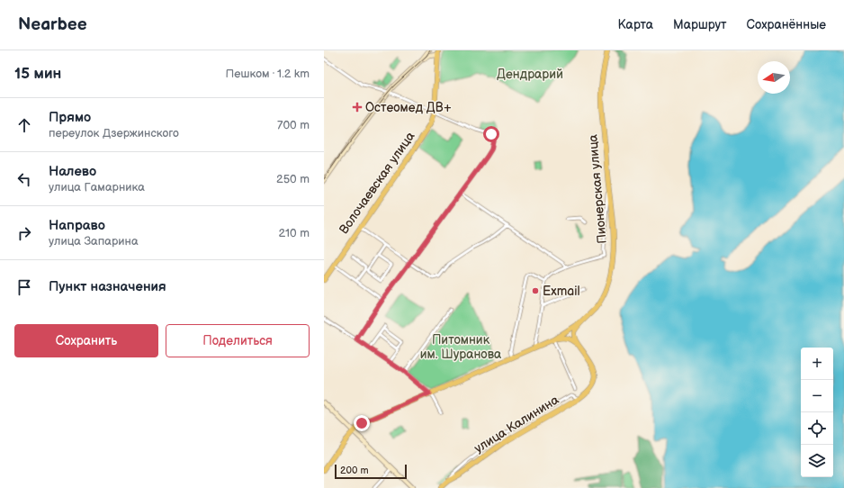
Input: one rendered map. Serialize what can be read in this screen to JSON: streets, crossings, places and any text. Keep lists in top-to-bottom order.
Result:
{
  "streets": {
    "main road": ["Волочаевская улица", "Пионерская улица", "улица Калинина"]
  },
  "parks": ["Дендрарий", "Питомник им. Шуранова"],
  "places": {
    "health": ["Остеомед ДВ+"],
    "other": ["Exmail"]
  },
  "scale_bar": "200 m",
  "north": "left",
  "page": {
    "header": "Nearbee",
    "nav": ["Карта", "Маршрут", "Сохранённые"],
    "heading": ["15 мин", "Пешком · 1.2 km"],
    "list": [
      ["Прямо", "переулок Дзержинского", "700 m"],
      ["Налево", "улица Гамарника", "250 m"],
      ["Направо", "улица Запарина", "210 m"],
      "Пункт назначения"
    ],
    "buttons": ["Сохранить", "Поделиться"],
    "map_buttons": ["+", "−"],
    "scale": "200 m"
  }
}
